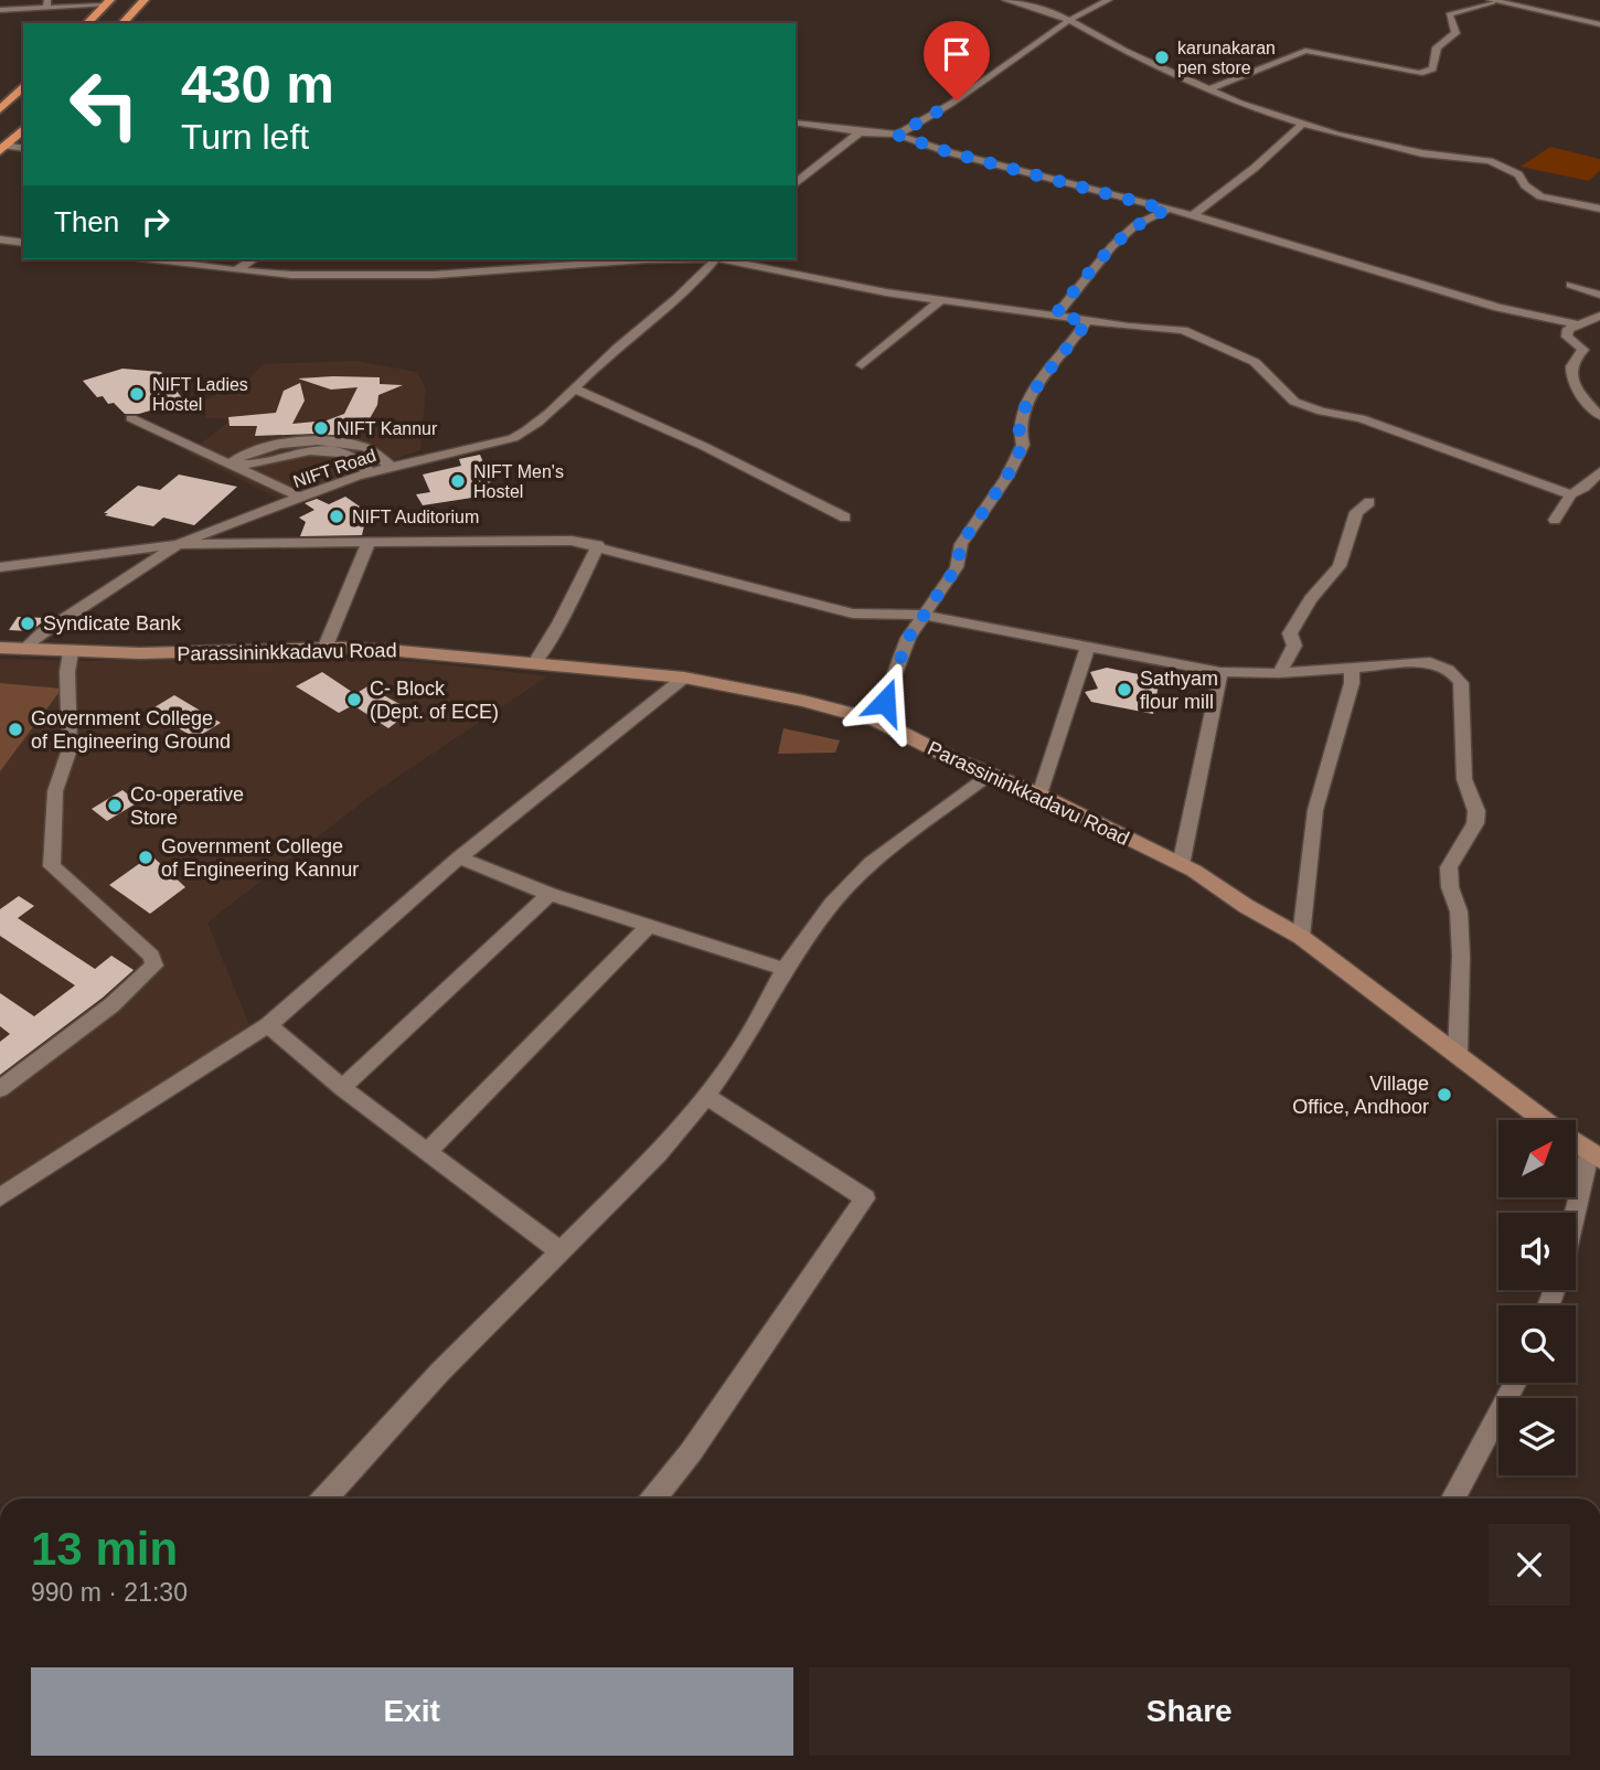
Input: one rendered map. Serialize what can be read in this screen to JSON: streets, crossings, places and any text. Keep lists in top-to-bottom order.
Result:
{
  "streets": {
    "main road": ["Parassininkkadavu Road"],
    "street": ["NIFT Road"]
  },
  "crossings": [
    ["NIFT Road", "Parassininkkadavu Road"]
  ],
  "places": [
    "karunakaran pen store",
    "NIFT Ladies Hostel",
    "NIFT Kannur",
    "NIFT Men's Hostel",
    "NIFT Auditorium",
    "Syndicate Bank",
    "Sathyam flour mill",
    "C- Block (Dept. of ECE)",
    "Government College of Engineering Ground",
    "Co-operative Store",
    "Government College of Engineering Kannur",
    "Village Office, Andhoor"
  ],
  "north": "top right",
  "page": {
    "turn": ["430 m", "Turn left"],
    "then": "Then",
    "heading": ["13 min", "990 m · 21:30"],
    "buttons": ["Exit", "Share"]
  }
}
